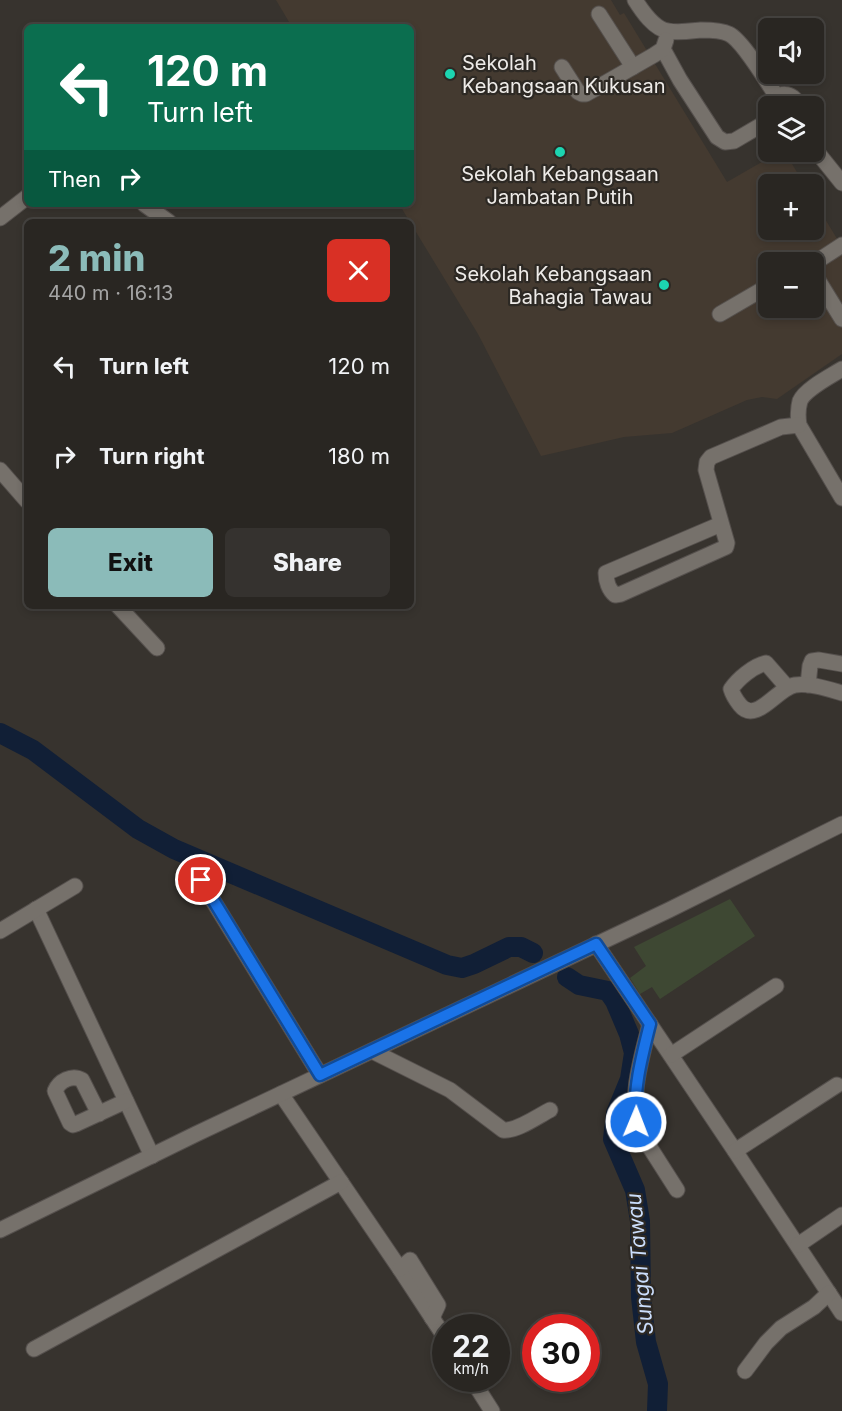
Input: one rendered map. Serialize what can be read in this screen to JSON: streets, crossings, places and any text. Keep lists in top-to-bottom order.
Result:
{
  "water": ["Sungai Tawau"],
  "places": ["Sekolah Kebangsaan Kukusan", "Sekolah Kebangsaan Jambatan Putih", "Sekolah Kebangsaan Bahagia Tawau"],
  "page": {
    "map_buttons": ["+", "−"],
    "turn": ["120 m", "Turn left"],
    "then": "Then",
    "heading": ["2 min", "440 m · 16:13"],
    "list": [
      {
        "name": "Turn left",
        "value": "120 m"
      },
      {
        "name": "Turn right",
        "value": "180 m"
      }
    ],
    "buttons": ["Exit", "Share"],
    "speed": "22 km/h",
    "limit": "30"
  }
}
